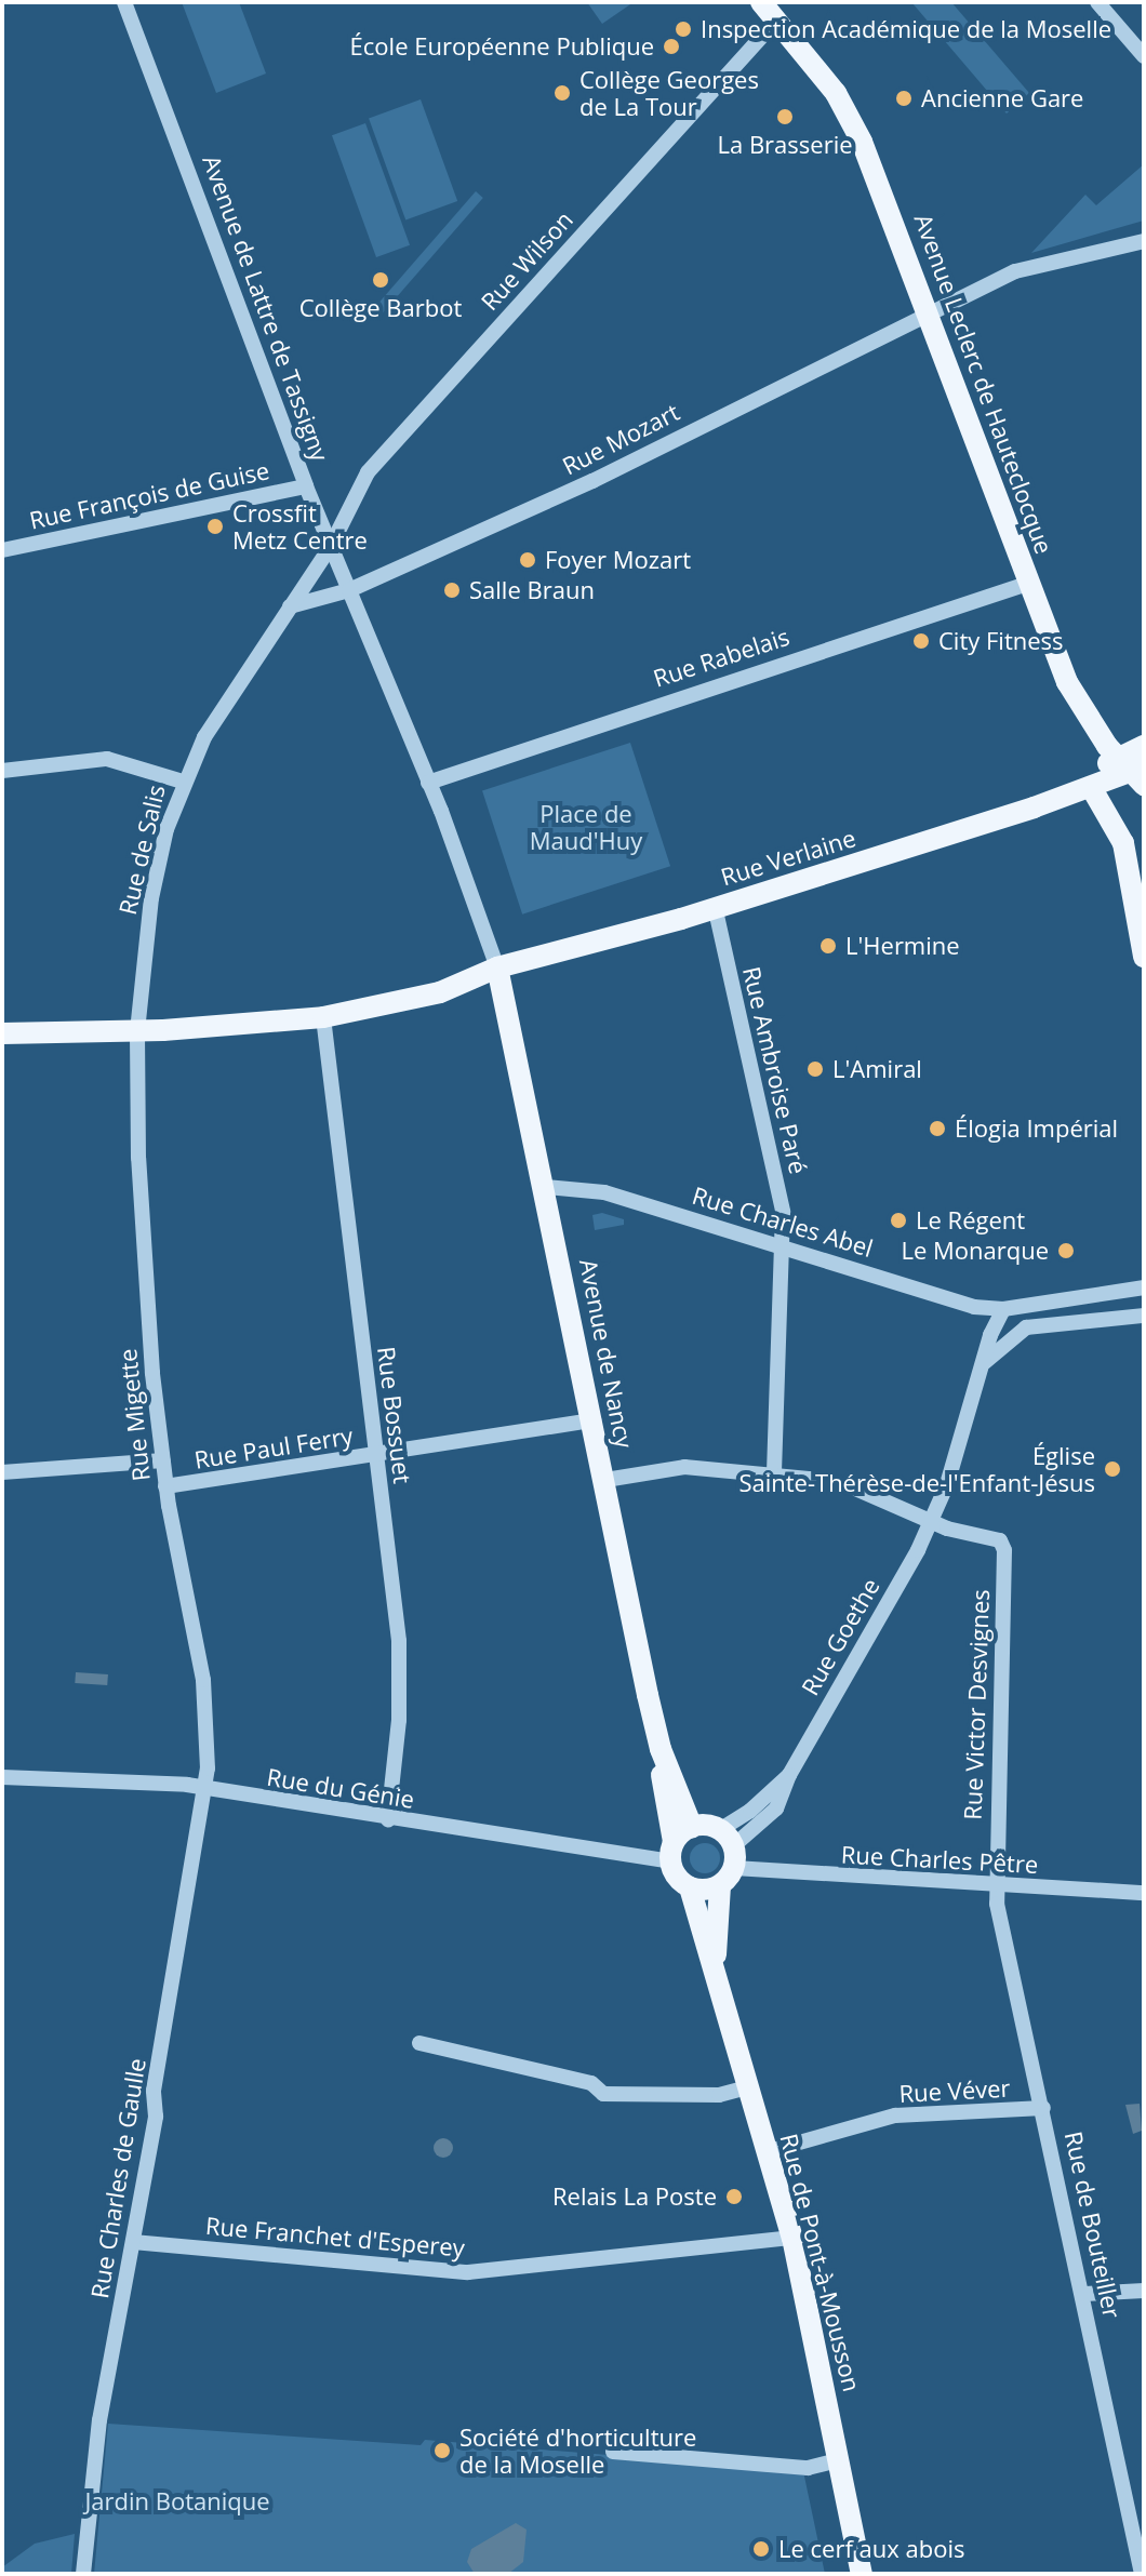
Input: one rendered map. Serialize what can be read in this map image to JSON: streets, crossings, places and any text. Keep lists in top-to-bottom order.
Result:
{
  "streets": {
    "main road": [
      "Avenue Leclerc de Hauteclocque",
      "Rue Verlaine",
      "Avenue de Nancy",
      "Rue de Pont-à-Mousson"
    ],
    "street": [
      "Rue Wilson",
      "Avenue de Lattre de Tassigny",
      "Rue Mozart",
      "Rue François de Guise",
      "Rue Rabelais",
      "Rue de Salis",
      "Rue Ambroise Paré",
      "Rue Charles Abel",
      "Rue Migette",
      "Rue Bossuet",
      "Rue Paul Ferry",
      "Rue Goethe",
      "Rue Victor Desvignes",
      "Rue du Génie",
      "Rue Charles Pêtre",
      "Rue Véver",
      "Rue Charles de Gaulle",
      "Rue de Bouteiller",
      "Rue Franchet d'Esperey"
    ]
  },
  "crossings": [
    ["Rue Wilson", "Avenue de Lattre de Tassigny"],
    ["Rue Wilson", "Avenue Leclerc de Hauteclocque"],
    ["Rue Wilson", "Rue de Salis"],
    ["Avenue de Lattre de Tassigny", "Rue Mozart"],
    ["Avenue de Lattre de Tassigny", "Rue François de Guise"],
    ["Avenue de Lattre de Tassigny", "Rue Rabelais"],
    ["Avenue de Lattre de Tassigny", "Rue de Salis"],
    ["Avenue de Lattre de Tassigny", "Rue Verlaine"],
    ["Avenue de Lattre de Tassigny", "Avenue de Nancy"],
    ["Avenue Leclerc de Hauteclocque", "Rue Mozart"],
    ["Avenue Leclerc de Hauteclocque", "Rue Rabelais"],
    ["Rue de Salis", "Rue Verlaine"],
    ["Rue de Salis", "Rue Migette"],
    ["Rue Verlaine", "Rue Ambroise Paré"],
    ["Rue Verlaine", "Avenue de Nancy"],
    ["Rue Verlaine", "Rue Migette"],
    ["Rue Verlaine", "Rue Bossuet"],
    ["Rue Ambroise Paré", "Rue Charles Abel"],
    ["Rue Charles Abel", "Avenue de Nancy"],
    ["Rue Charles Abel", "Rue Goethe"],
    ["Avenue de Nancy", "Rue Paul Ferry"],
    ["Avenue de Nancy", "Rue Goethe"],
    ["Avenue de Nancy", "Rue du Génie"],
    ["Avenue de Nancy", "Rue Charles Pêtre"],
    ["Avenue de Nancy", "Rue de Pont-à-Mousson"],
    ["Rue Migette", "Rue Paul Ferry"],
    ["Rue Migette", "Rue du Génie"],
    ["Rue Migette", "Rue Charles de Gaulle"],
    ["Rue Bossuet", "Rue Paul Ferry"],
    ["Rue Bossuet", "Rue du Génie"],
    ["Rue Goethe", "Rue Victor Desvignes"],
    ["Rue Goethe", "Rue du Génie"],
    ["Rue Goethe", "Rue Charles Pêtre"],
    ["Rue Goethe", "Rue de Pont-à-Mousson"],
    ["Rue Victor Desvignes", "Rue Charles Pêtre"],
    ["Rue Victor Desvignes", "Rue de Bouteiller"],
    ["Rue du Génie", "Rue Charles Pêtre"],
    ["Rue du Génie", "Rue Charles de Gaulle"],
    ["Rue du Génie", "Rue de Pont-à-Mousson"],
    ["Rue Charles Pêtre", "Rue de Bouteiller"],
    ["Rue Charles Pêtre", "Rue de Pont-à-Mousson"],
    ["Rue Véver", "Rue de Bouteiller"],
    ["Rue Véver", "Rue de Pont-à-Mousson"],
    ["Rue Charles de Gaulle", "Rue Franchet d'Esperey"],
    ["Rue Franchet d'Esperey", "Rue de Pont-à-Mousson"]
  ],
  "parks": ["Place de Maud'Huy", "Jardin Botanique"],
  "places": [
    "Inspection Académique de la Moselle",
    "École Européenne Publique",
    "Collège Georges de La Tour",
    "Ancienne Gare",
    "La Brasserie",
    "Collège Barbot",
    "Crossfit Metz Centre",
    "Foyer Mozart",
    "Salle Braun",
    "City Fitness",
    "L'Hermine",
    "L'Amiral",
    "Élogia Impérial",
    "Le Régent",
    "Le Monarque",
    "Église Sainte-Thérèse-de-l'Enfant-Jésus",
    "Relais La Poste",
    "Société d'horticulture de la Moselle",
    "Le cerf aux abois"
  ]
}
